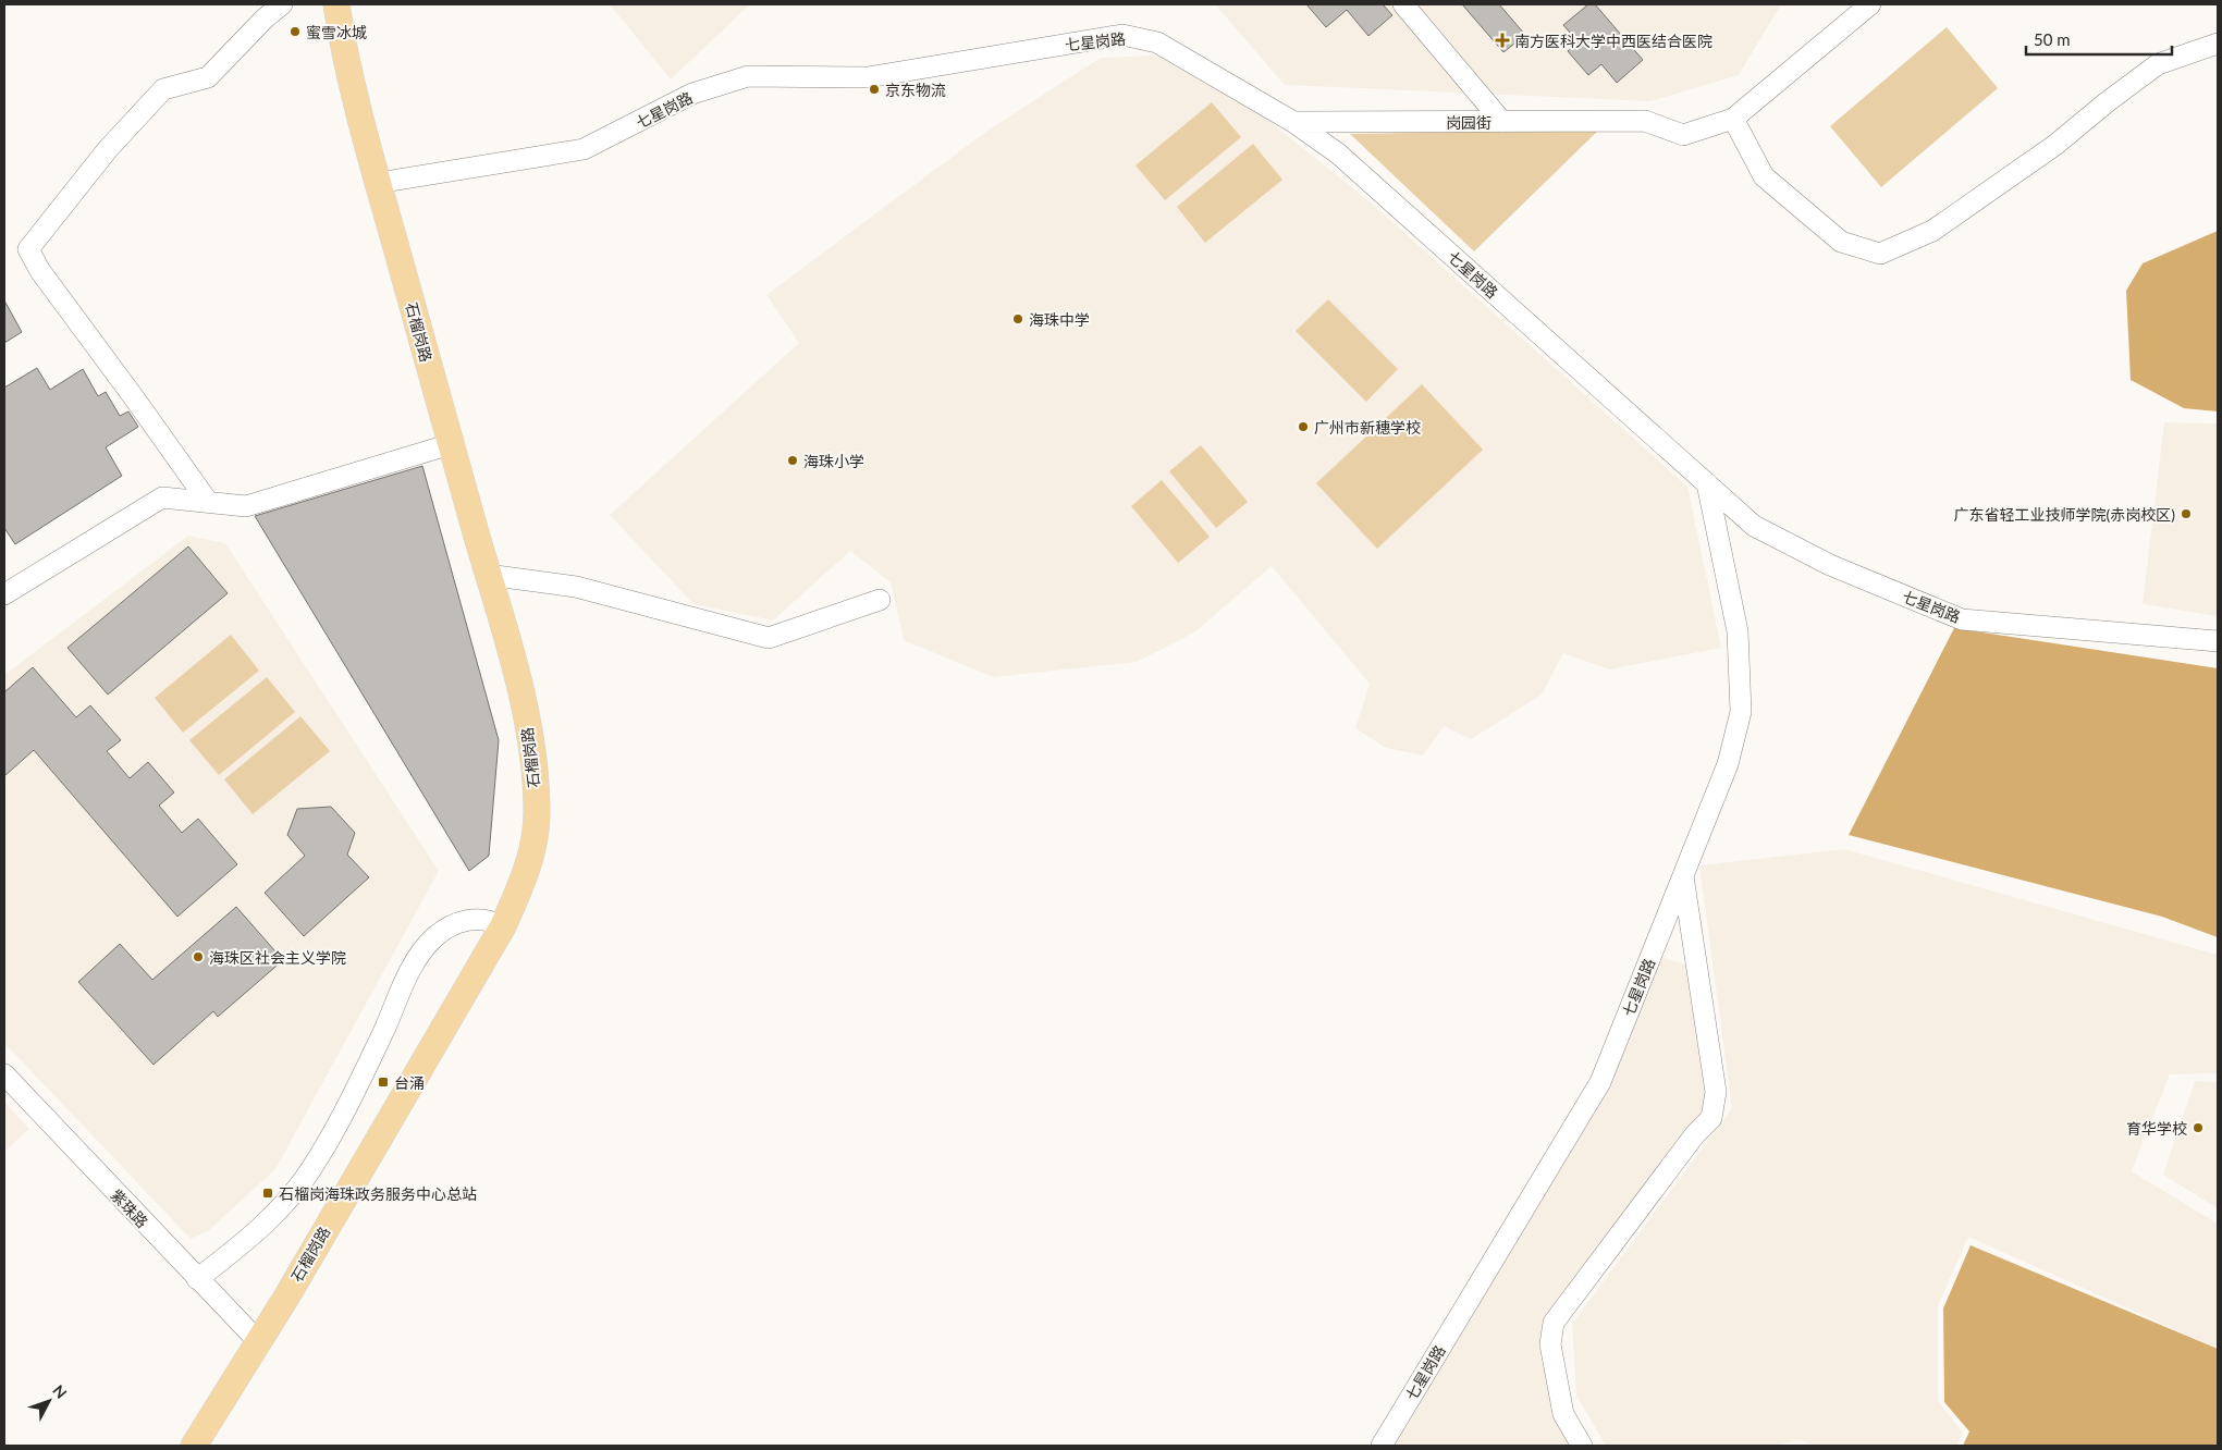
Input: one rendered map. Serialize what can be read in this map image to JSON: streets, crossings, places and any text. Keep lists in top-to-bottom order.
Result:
{
  "streets": {
    "main road": ["石榴岗路"],
    "street": ["七星岗路", "岗园街", "紫珠路"]
  },
  "crossings": [
    ["七星岗路", "岗园街"],
    ["七星岗路", "石榴岗路"],
    ["石榴岗路", "紫珠路"]
  ],
  "places": {
    "other": [
      "蜜雪冰城",
      "京东物流",
      "海珠中学",
      "广州市新穗学校",
      "海珠小学",
      "广东省轻工业技师学院(赤岗校区)",
      "海珠区社会主义学院",
      "育华学校"
    ],
    "health": ["南方医科大学中西医结合医院"],
    "transit": ["台涌", "石榴岗海珠政务服务中心总站"]
  },
  "scale_bar": "50 m",
  "north": "top right"
}
